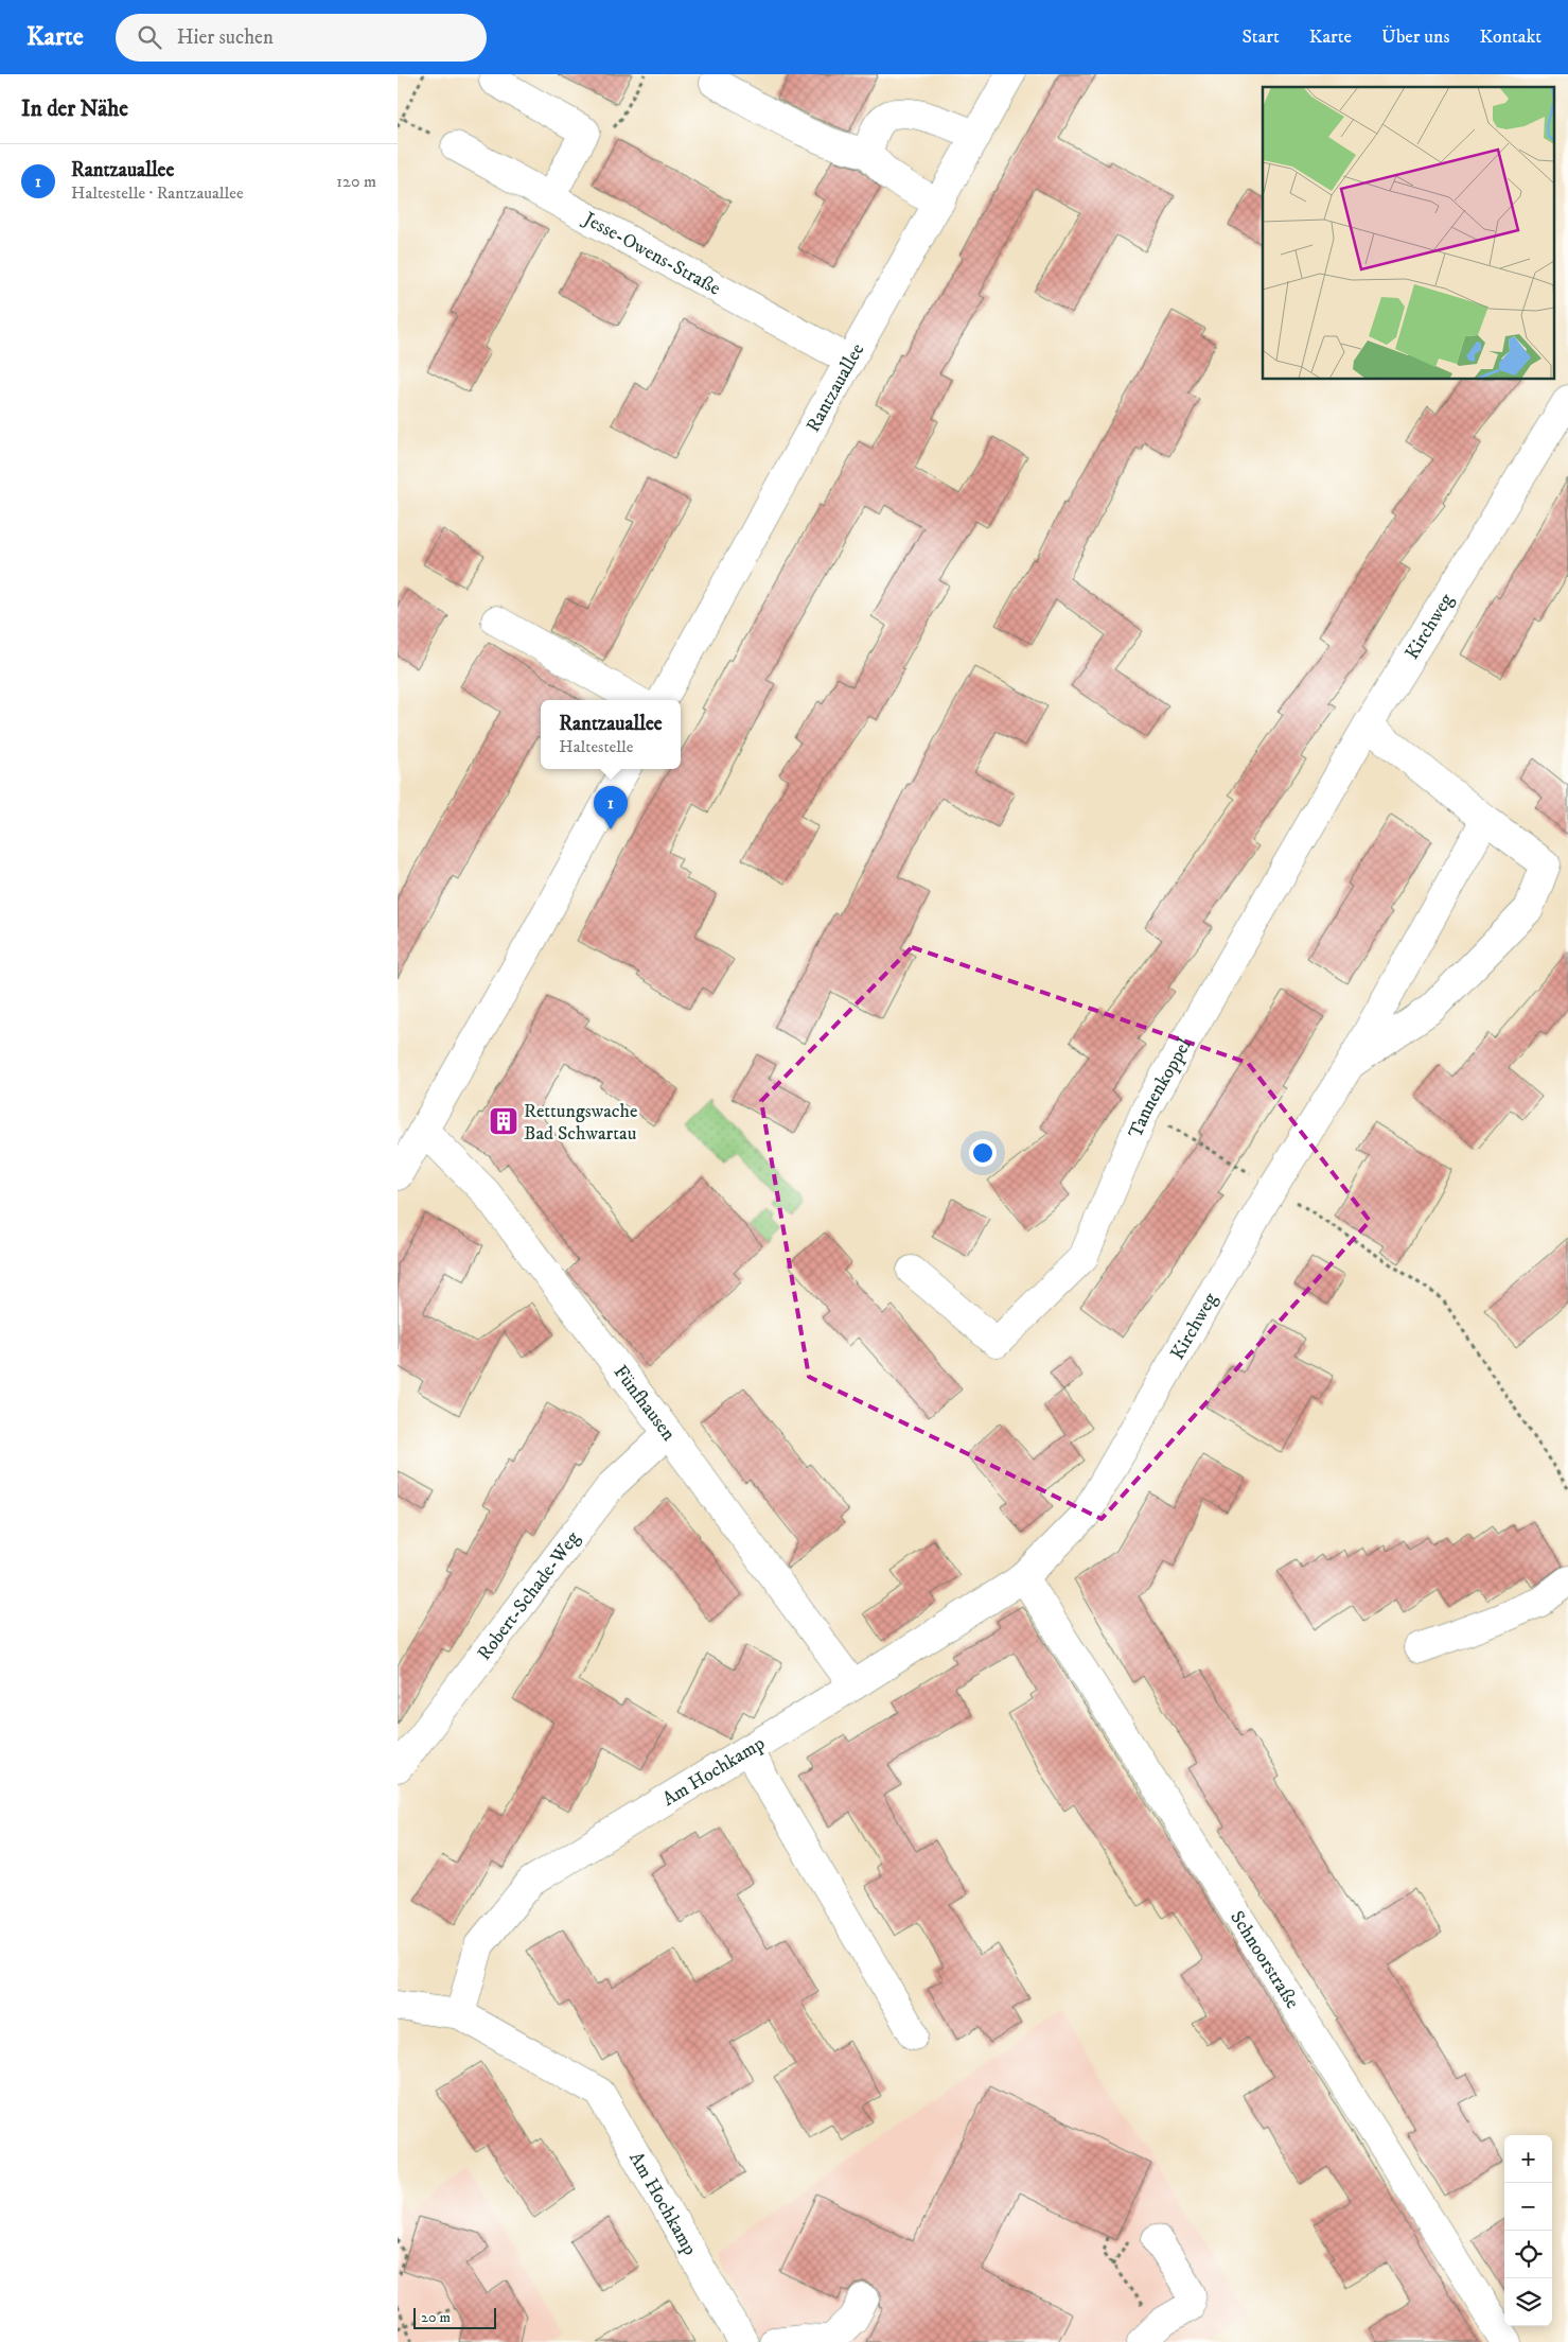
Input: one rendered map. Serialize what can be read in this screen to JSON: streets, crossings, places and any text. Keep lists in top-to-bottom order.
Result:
{
  "streets": {
    "street": [
      "Jesse-Owens-Straße",
      "Rantzauallee",
      "Kirchweg",
      "Tannenkoppel",
      "Fünfhausen",
      "Robert-Schade-Weg",
      "Am Hochkamp",
      "Schnoorstraße"
    ]
  },
  "crossings": [
    ["Jesse-Owens-Straße", "Rantzauallee"],
    ["Kirchweg", "Tannenkoppel"],
    ["Kirchweg", "Am Hochkamp"],
    ["Kirchweg", "Schnoorstraße"],
    ["Fünfhausen", "Robert-Schade-Weg"],
    ["Fünfhausen", "Am Hochkamp"],
    ["Am Hochkamp", "Schnoorstraße"]
  ],
  "places": {
    "building": ["Rettungswache Bad Schwartau"]
  },
  "scale_bar": "20 m",
  "page": {
    "header": "Karte",
    "search": "Hier suchen",
    "nav": [
      "Start",
      "Karte",
      "Über uns",
      "Kontakt"
    ],
    "heading": "In der Nähe",
    "list": [
      {
        "mark": "1",
        "name": "Rantzauallee",
        "note": "Haltestelle · Rantzauallee",
        "value": "120 m"
      }
    ],
    "popup": ["Rantzauallee", "Haltestelle"],
    "pins": "1",
    "map_buttons": ["+", "−"],
    "scale": "20 m"
  }
}
